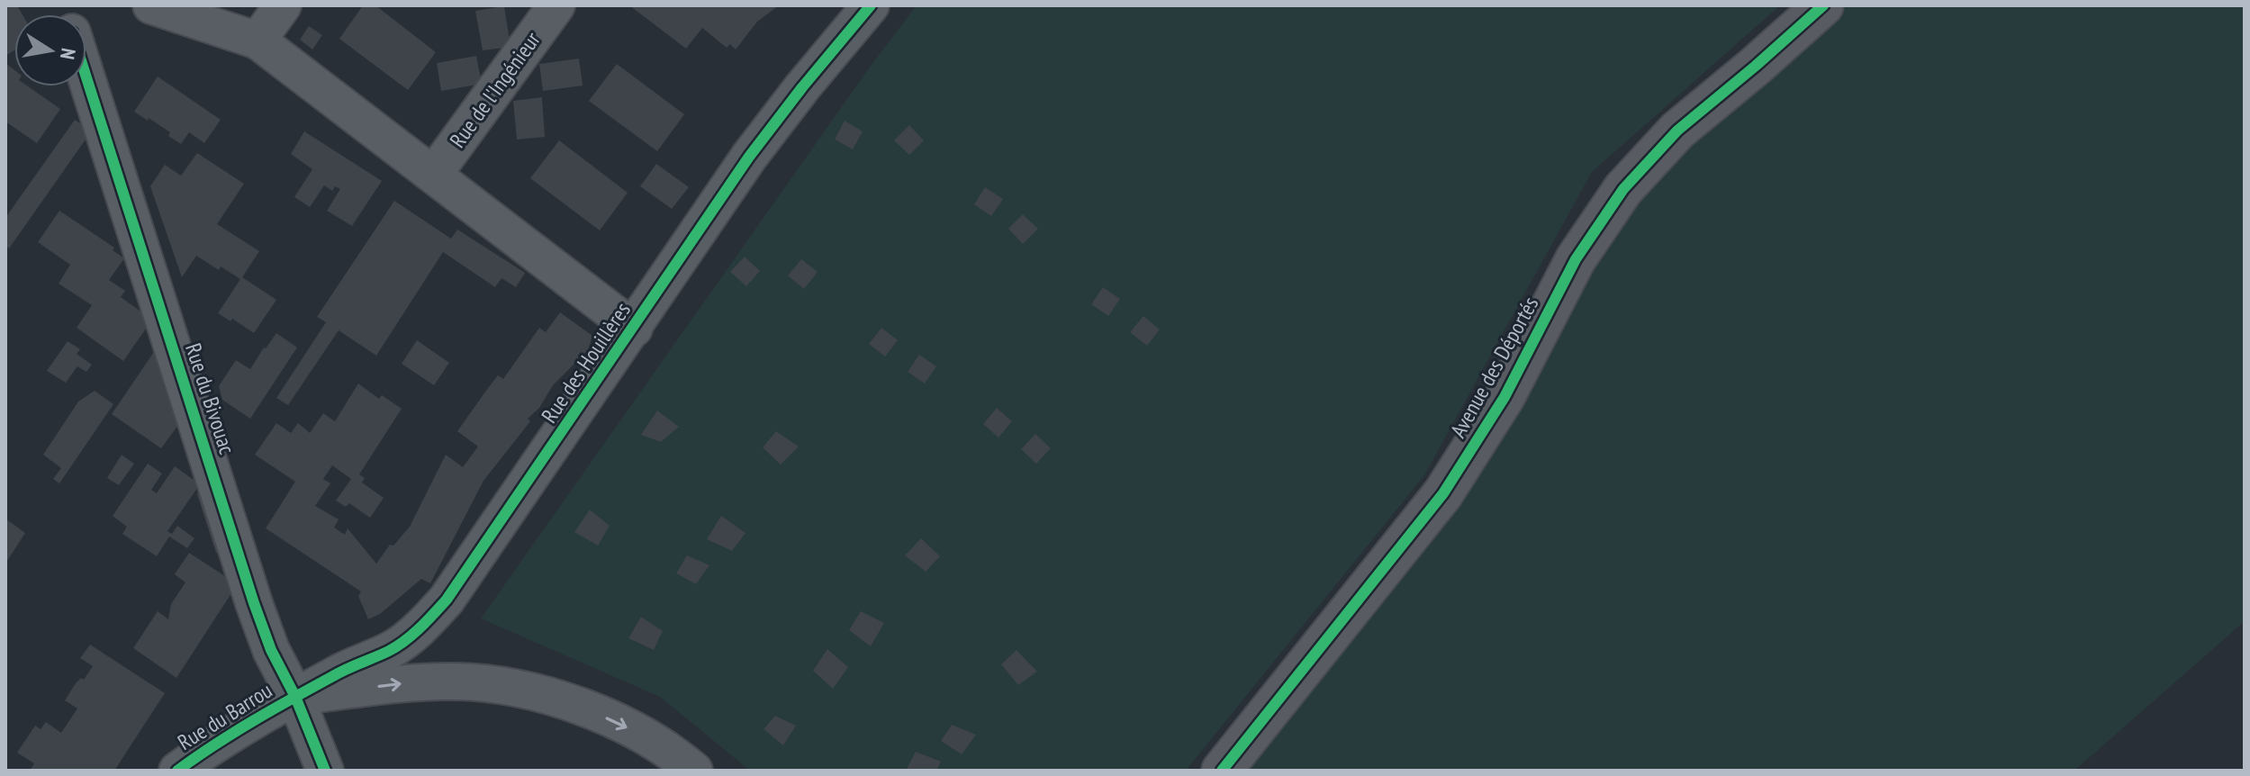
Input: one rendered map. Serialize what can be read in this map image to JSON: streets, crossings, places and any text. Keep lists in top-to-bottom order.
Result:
{
  "streets": {
    "street": [
      "Rue de l'Ingénieur",
      "Rue des Houillères",
      "Avenue des Déportés",
      "Rue du Bivouac",
      "Rue du Barrou"
    ]
  },
  "crossings": [
    ["Rue des Houillères", "Rue du Bivouac"],
    ["Rue des Houillères", "Rue du Barrou"],
    ["Rue du Bivouac", "Rue du Barrou"]
  ],
  "north": "right"
}
